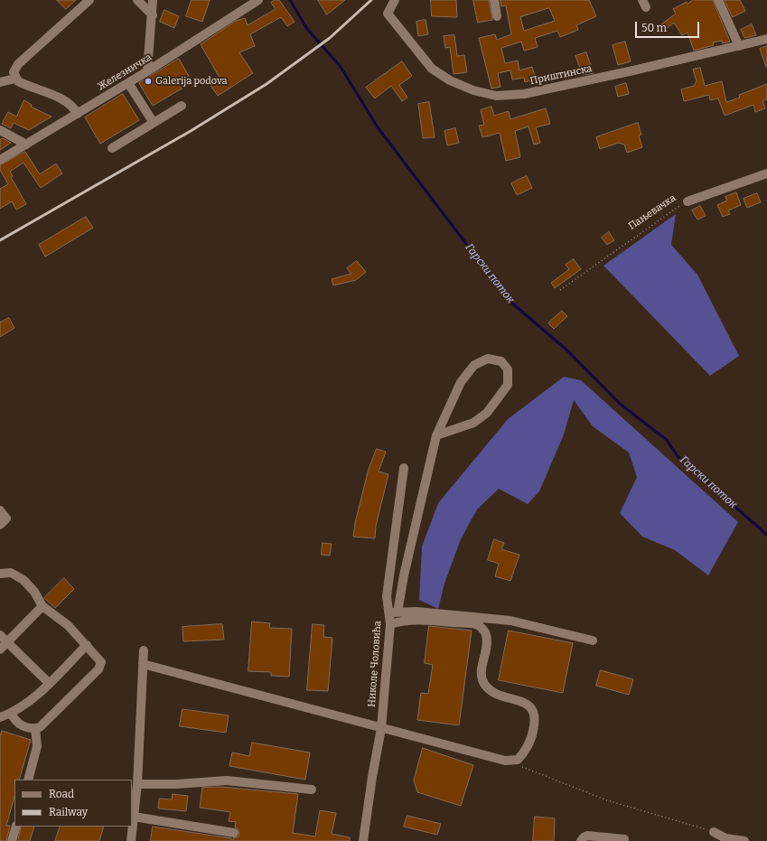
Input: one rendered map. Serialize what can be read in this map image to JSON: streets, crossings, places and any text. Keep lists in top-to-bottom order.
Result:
{
  "streets": {
    "street": [
      "Железничка",
      "Приштинска",
      "Пањевачка",
      "Николе Чоловића"
    ]
  },
  "water": ["Гарски поток"],
  "places": ["Galerija podova"],
  "legend": ["Road", "Railway"],
  "scale_bar": "50 m"
}
